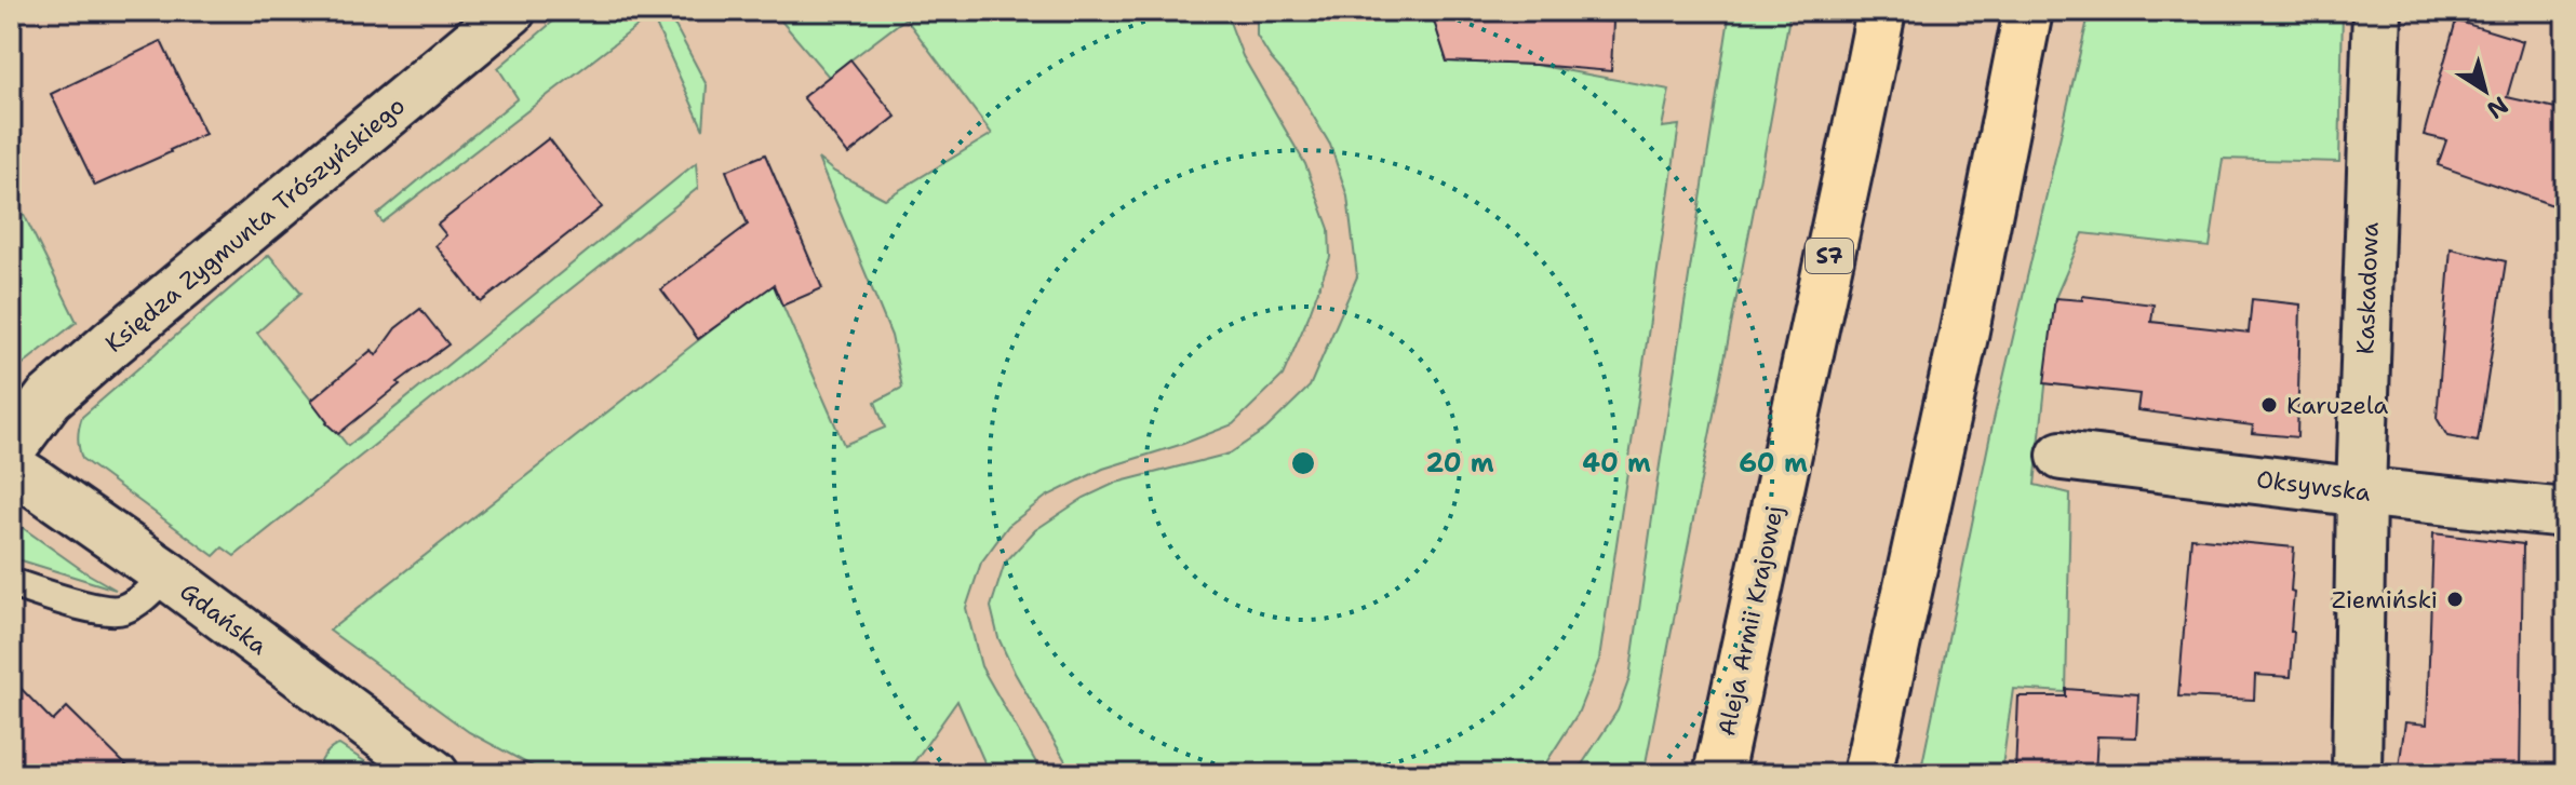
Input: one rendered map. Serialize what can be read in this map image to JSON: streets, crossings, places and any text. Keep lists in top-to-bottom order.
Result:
{
  "streets": {
    "highway": ["S7", "Aleja Armii Krajowej"],
    "street": [
      "Księdza Zygmunta Trószyńskiego",
      "Kaskadowa",
      "Oksywska",
      "Gdańska"
    ]
  },
  "crossings": [
    ["Kaskadowa", "Oksywska"]
  ],
  "places": ["Karuzela", "Ziemiński"],
  "north": "bottom right",
  "rings": ["20 m", "40 m", "60 m"]
}
